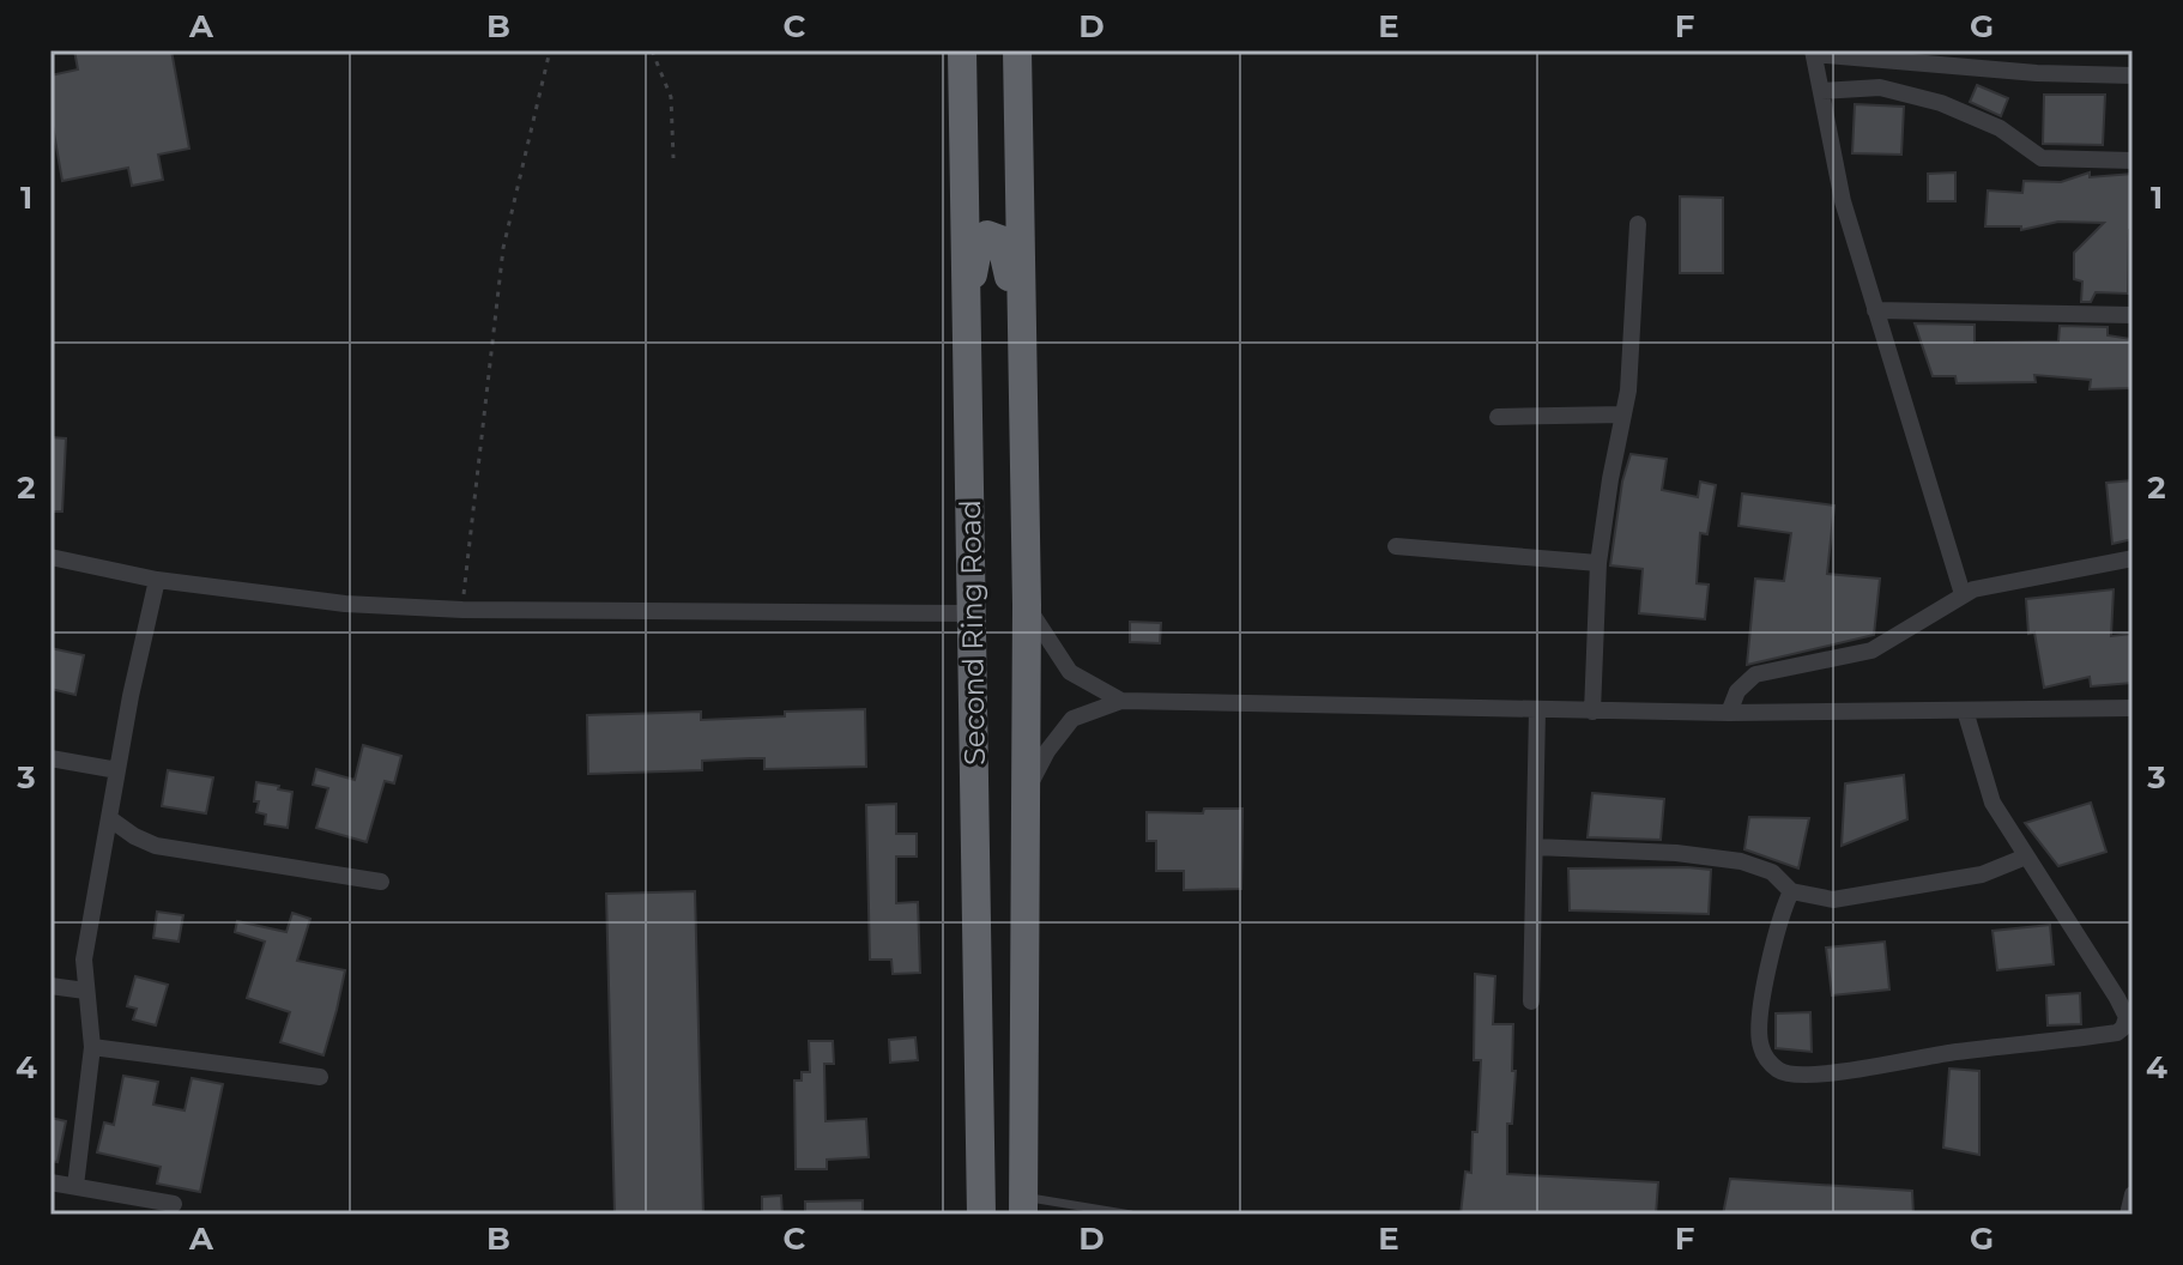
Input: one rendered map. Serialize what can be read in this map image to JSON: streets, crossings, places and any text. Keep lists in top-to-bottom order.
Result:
{
  "streets": {
    "highway": ["Second Ring Road"]
  },
  "grid": {
    "columns": [
      "A",
      "B",
      "C",
      "D",
      "E",
      "F",
      "G"
    ],
    "rows": [
      "1",
      "2",
      "3",
      "4"
    ]
  }
}
